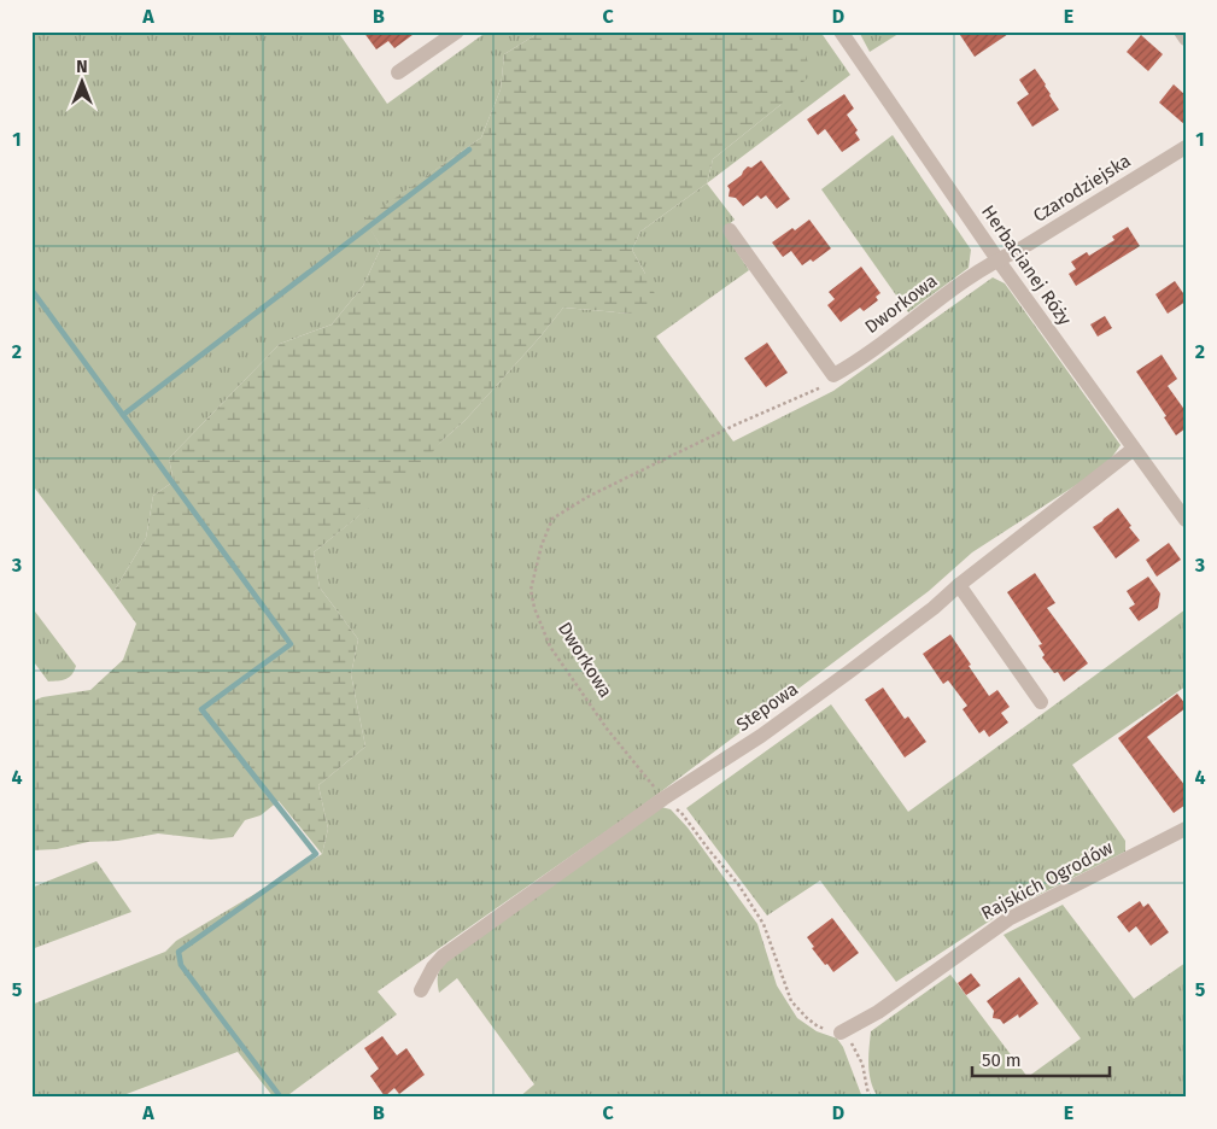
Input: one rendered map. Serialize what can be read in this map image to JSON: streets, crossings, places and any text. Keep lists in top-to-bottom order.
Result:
{
  "streets": {
    "street": [
      "Czarodziejska",
      "Herbacianej Róży",
      "Dworkowa",
      "Stepowa",
      "Rajskich Ogrodów"
    ]
  },
  "crossings": [
    ["Czarodziejska", "Herbacianej Róży"],
    ["Czarodziejska", "Dworkowa"],
    ["Herbacianej Róży", "Dworkowa"],
    ["Herbacianej Róży", "Stepowa"],
    ["Dworkowa", "Stepowa"],
    ["Dworkowa", "Rajskich Ogrodów"]
  ],
  "scale_bar": "50 m",
  "north": "top",
  "grid": {
    "columns": [
      "A",
      "B",
      "C",
      "D",
      "E"
    ],
    "rows": [
      "1",
      "2",
      "3",
      "4",
      "5"
    ]
  }
}
